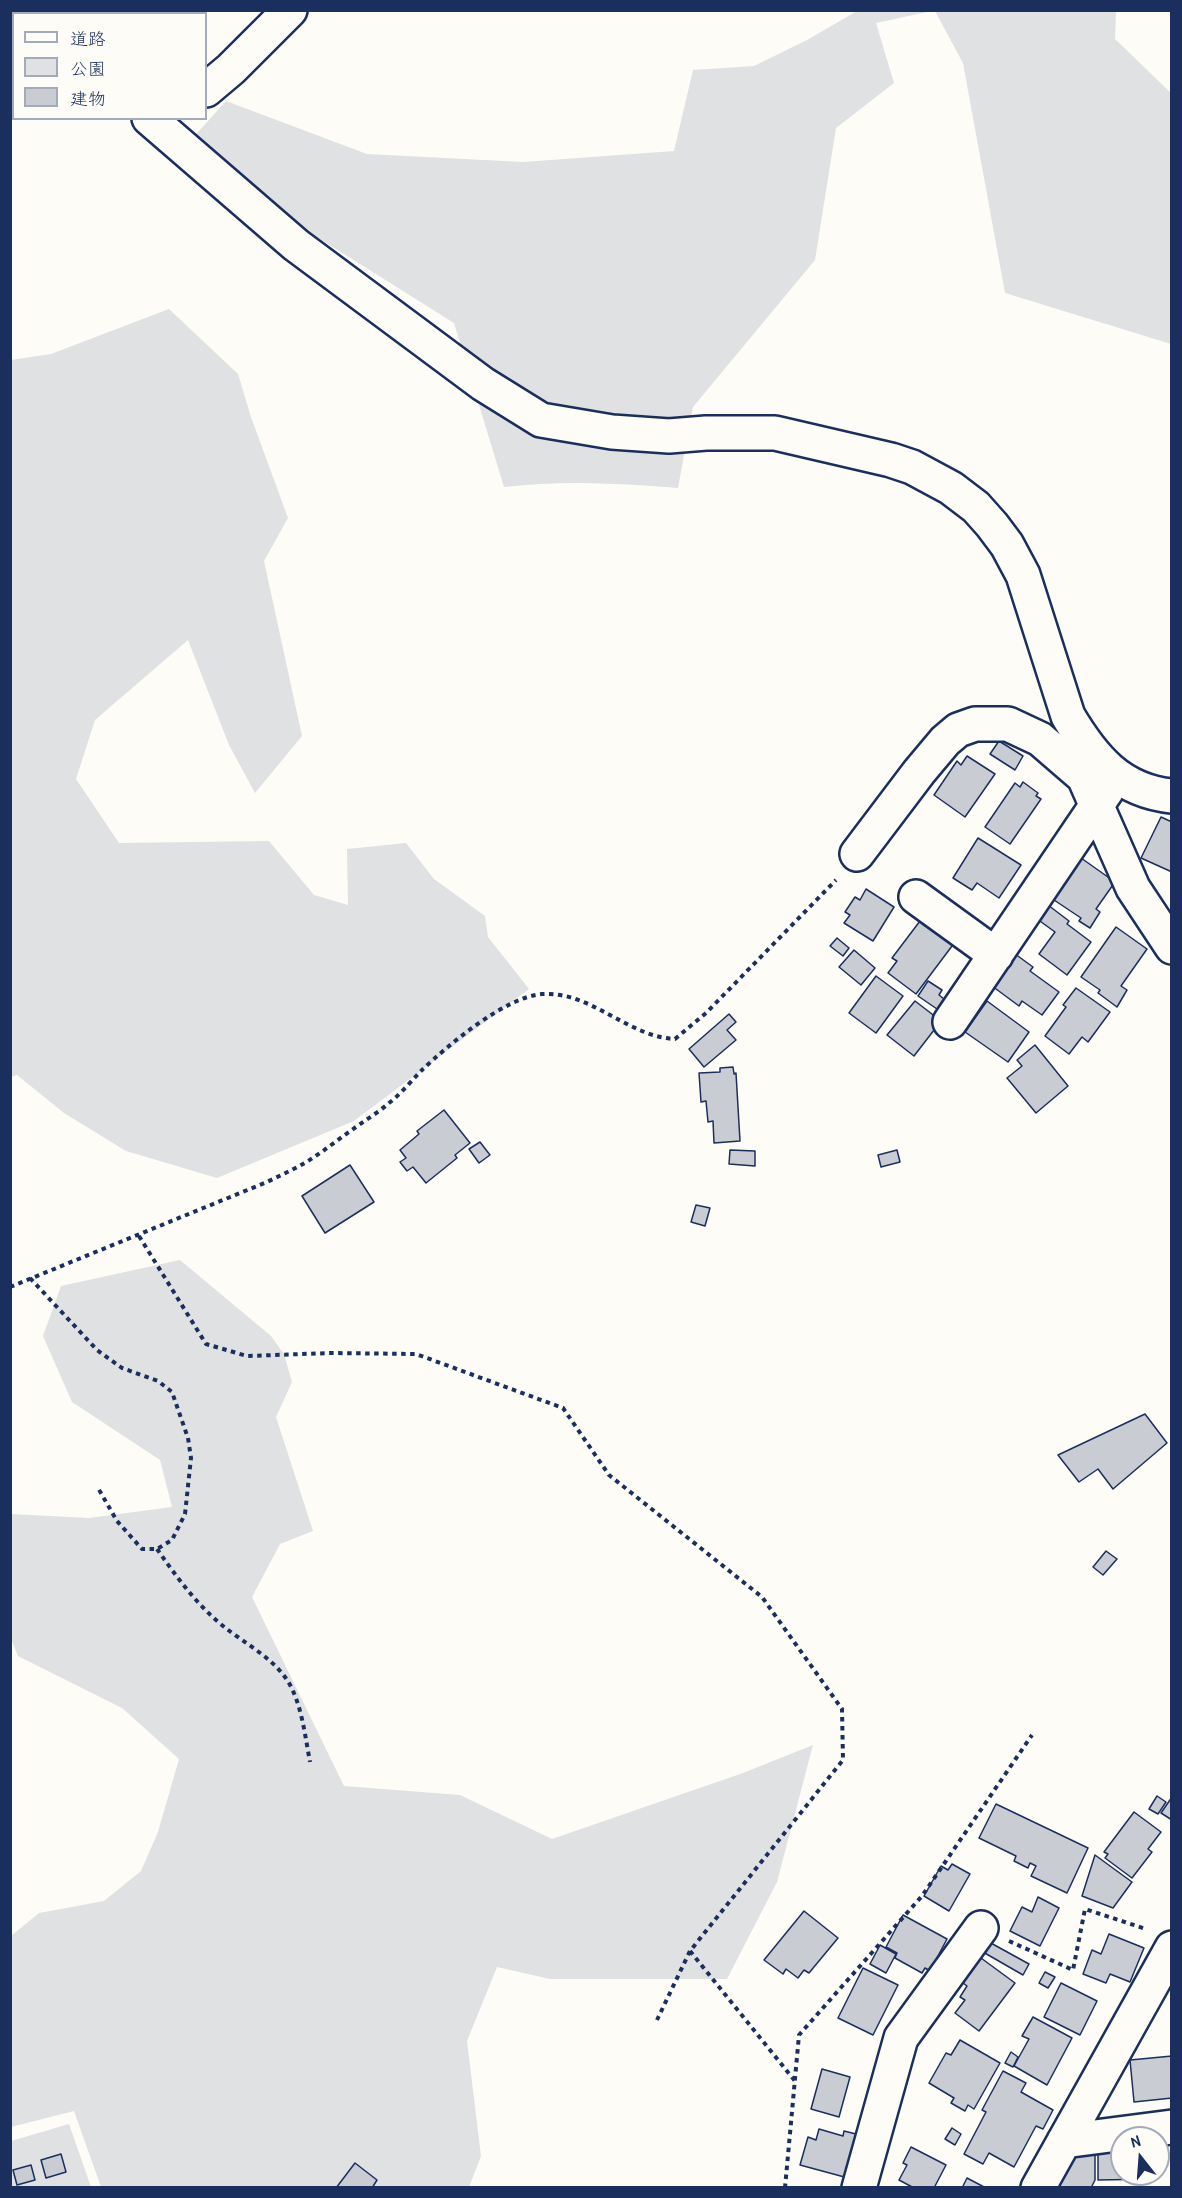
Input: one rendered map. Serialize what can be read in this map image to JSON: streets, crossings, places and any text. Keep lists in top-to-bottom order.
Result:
{
  "legend": ["道路", "公園", "建物"],
  "north": "top"
}
